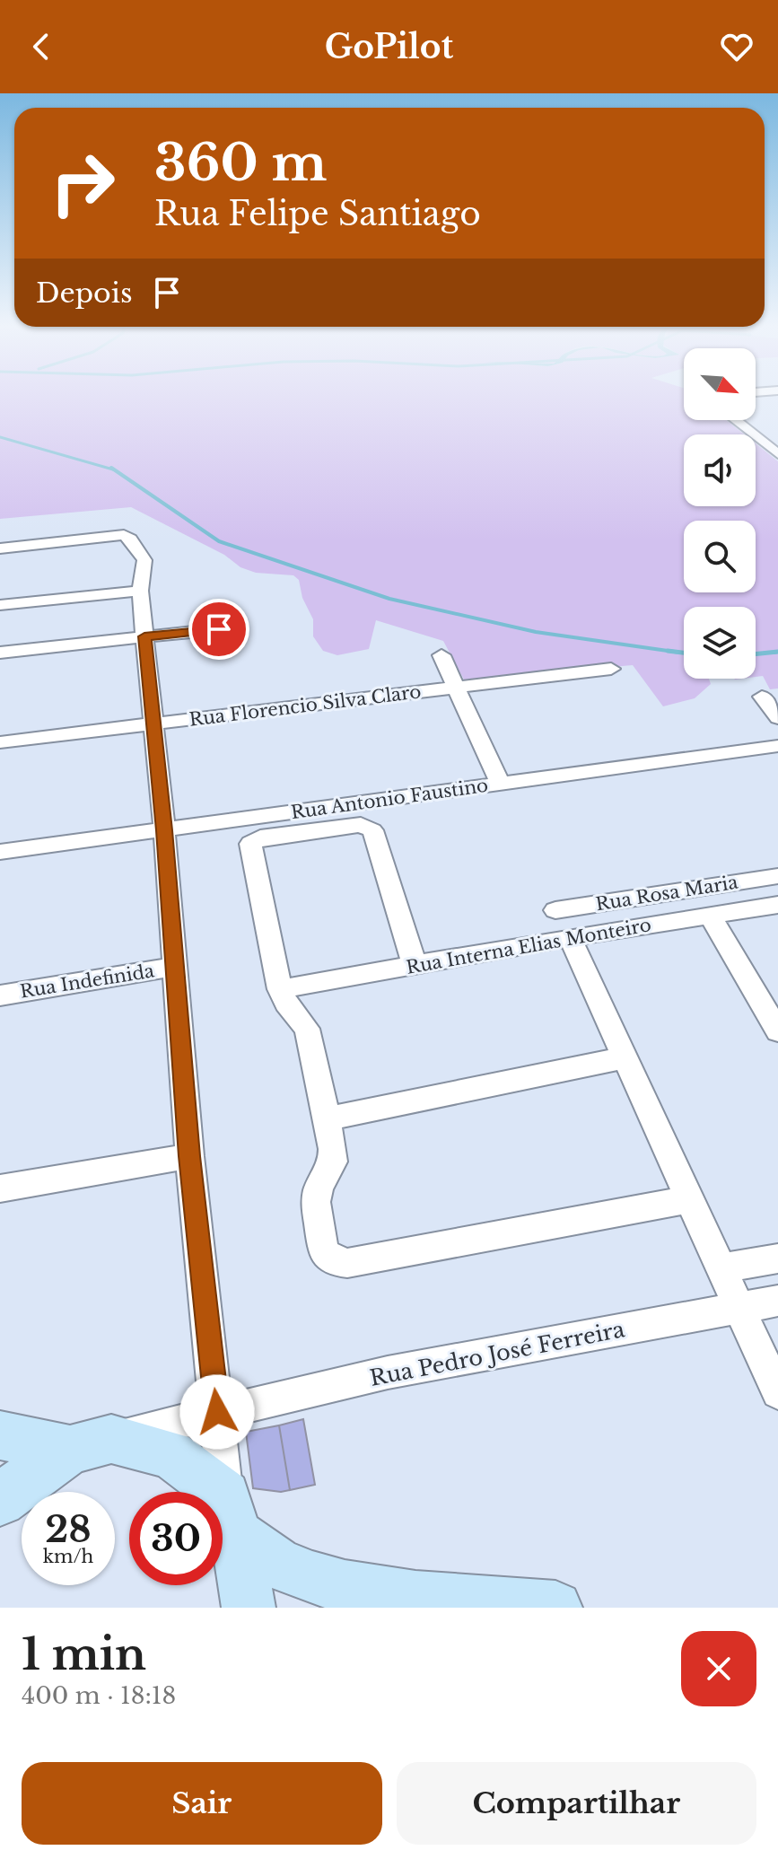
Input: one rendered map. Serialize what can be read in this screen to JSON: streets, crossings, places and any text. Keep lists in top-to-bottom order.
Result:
{
  "streets": {
    "street": [
      "Rua Florencio Silva Claro",
      "Rua Antonio Faustino",
      "Rua Rosa Maria",
      "Rua Interna Elias Monteiro",
      "Rua Indefinida",
      "Rua Pedro José Ferreira"
    ]
  },
  "north": "bottom right",
  "page": {
    "header": "GoPilot",
    "turn": ["360 m", "Rua Felipe Santiago"],
    "then": "Depois",
    "speed": "28 km/h",
    "limit": "30",
    "heading": ["1 min", "400 m · 18:18"],
    "buttons": ["Sair", "Compartilhar"]
  }
}
